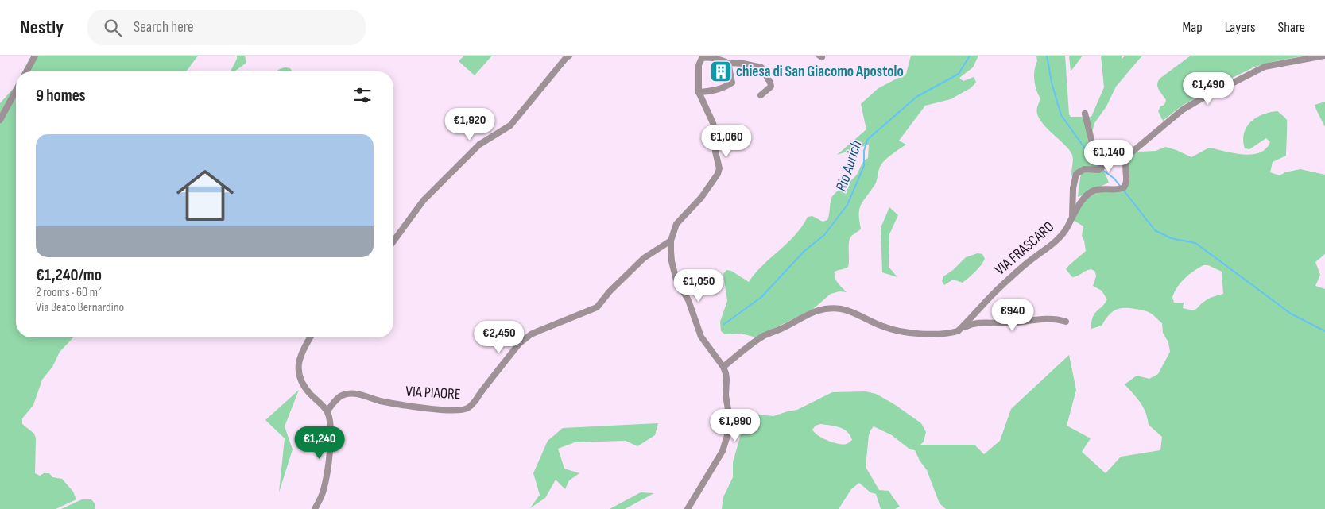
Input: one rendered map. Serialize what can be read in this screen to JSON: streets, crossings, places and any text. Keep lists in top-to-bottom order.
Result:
{
  "streets": {
    "street": ["VIA FRASCARO", "VIA PIAORE"]
  },
  "water": ["Rio Aurich"],
  "places": {
    "building": ["chiesa di San Giacomo Apostolo"]
  },
  "page": {
    "header": "Nestly",
    "search": "Search here",
    "nav": ["Map", "Layers", "Share"],
    "heading": "9 homes",
    "price": [
      "€1,490",
      "€1,920",
      "€1,060",
      "€1,140",
      "€1,050",
      "€940",
      "€2,450",
      "€1,990",
      "€1,240"
    ],
    "list": [
      {
        "name": "€1,240/mo",
        "note": "2 rooms · 60 m² · Via Beato Bernardino"
      }
    ]
  }
}
